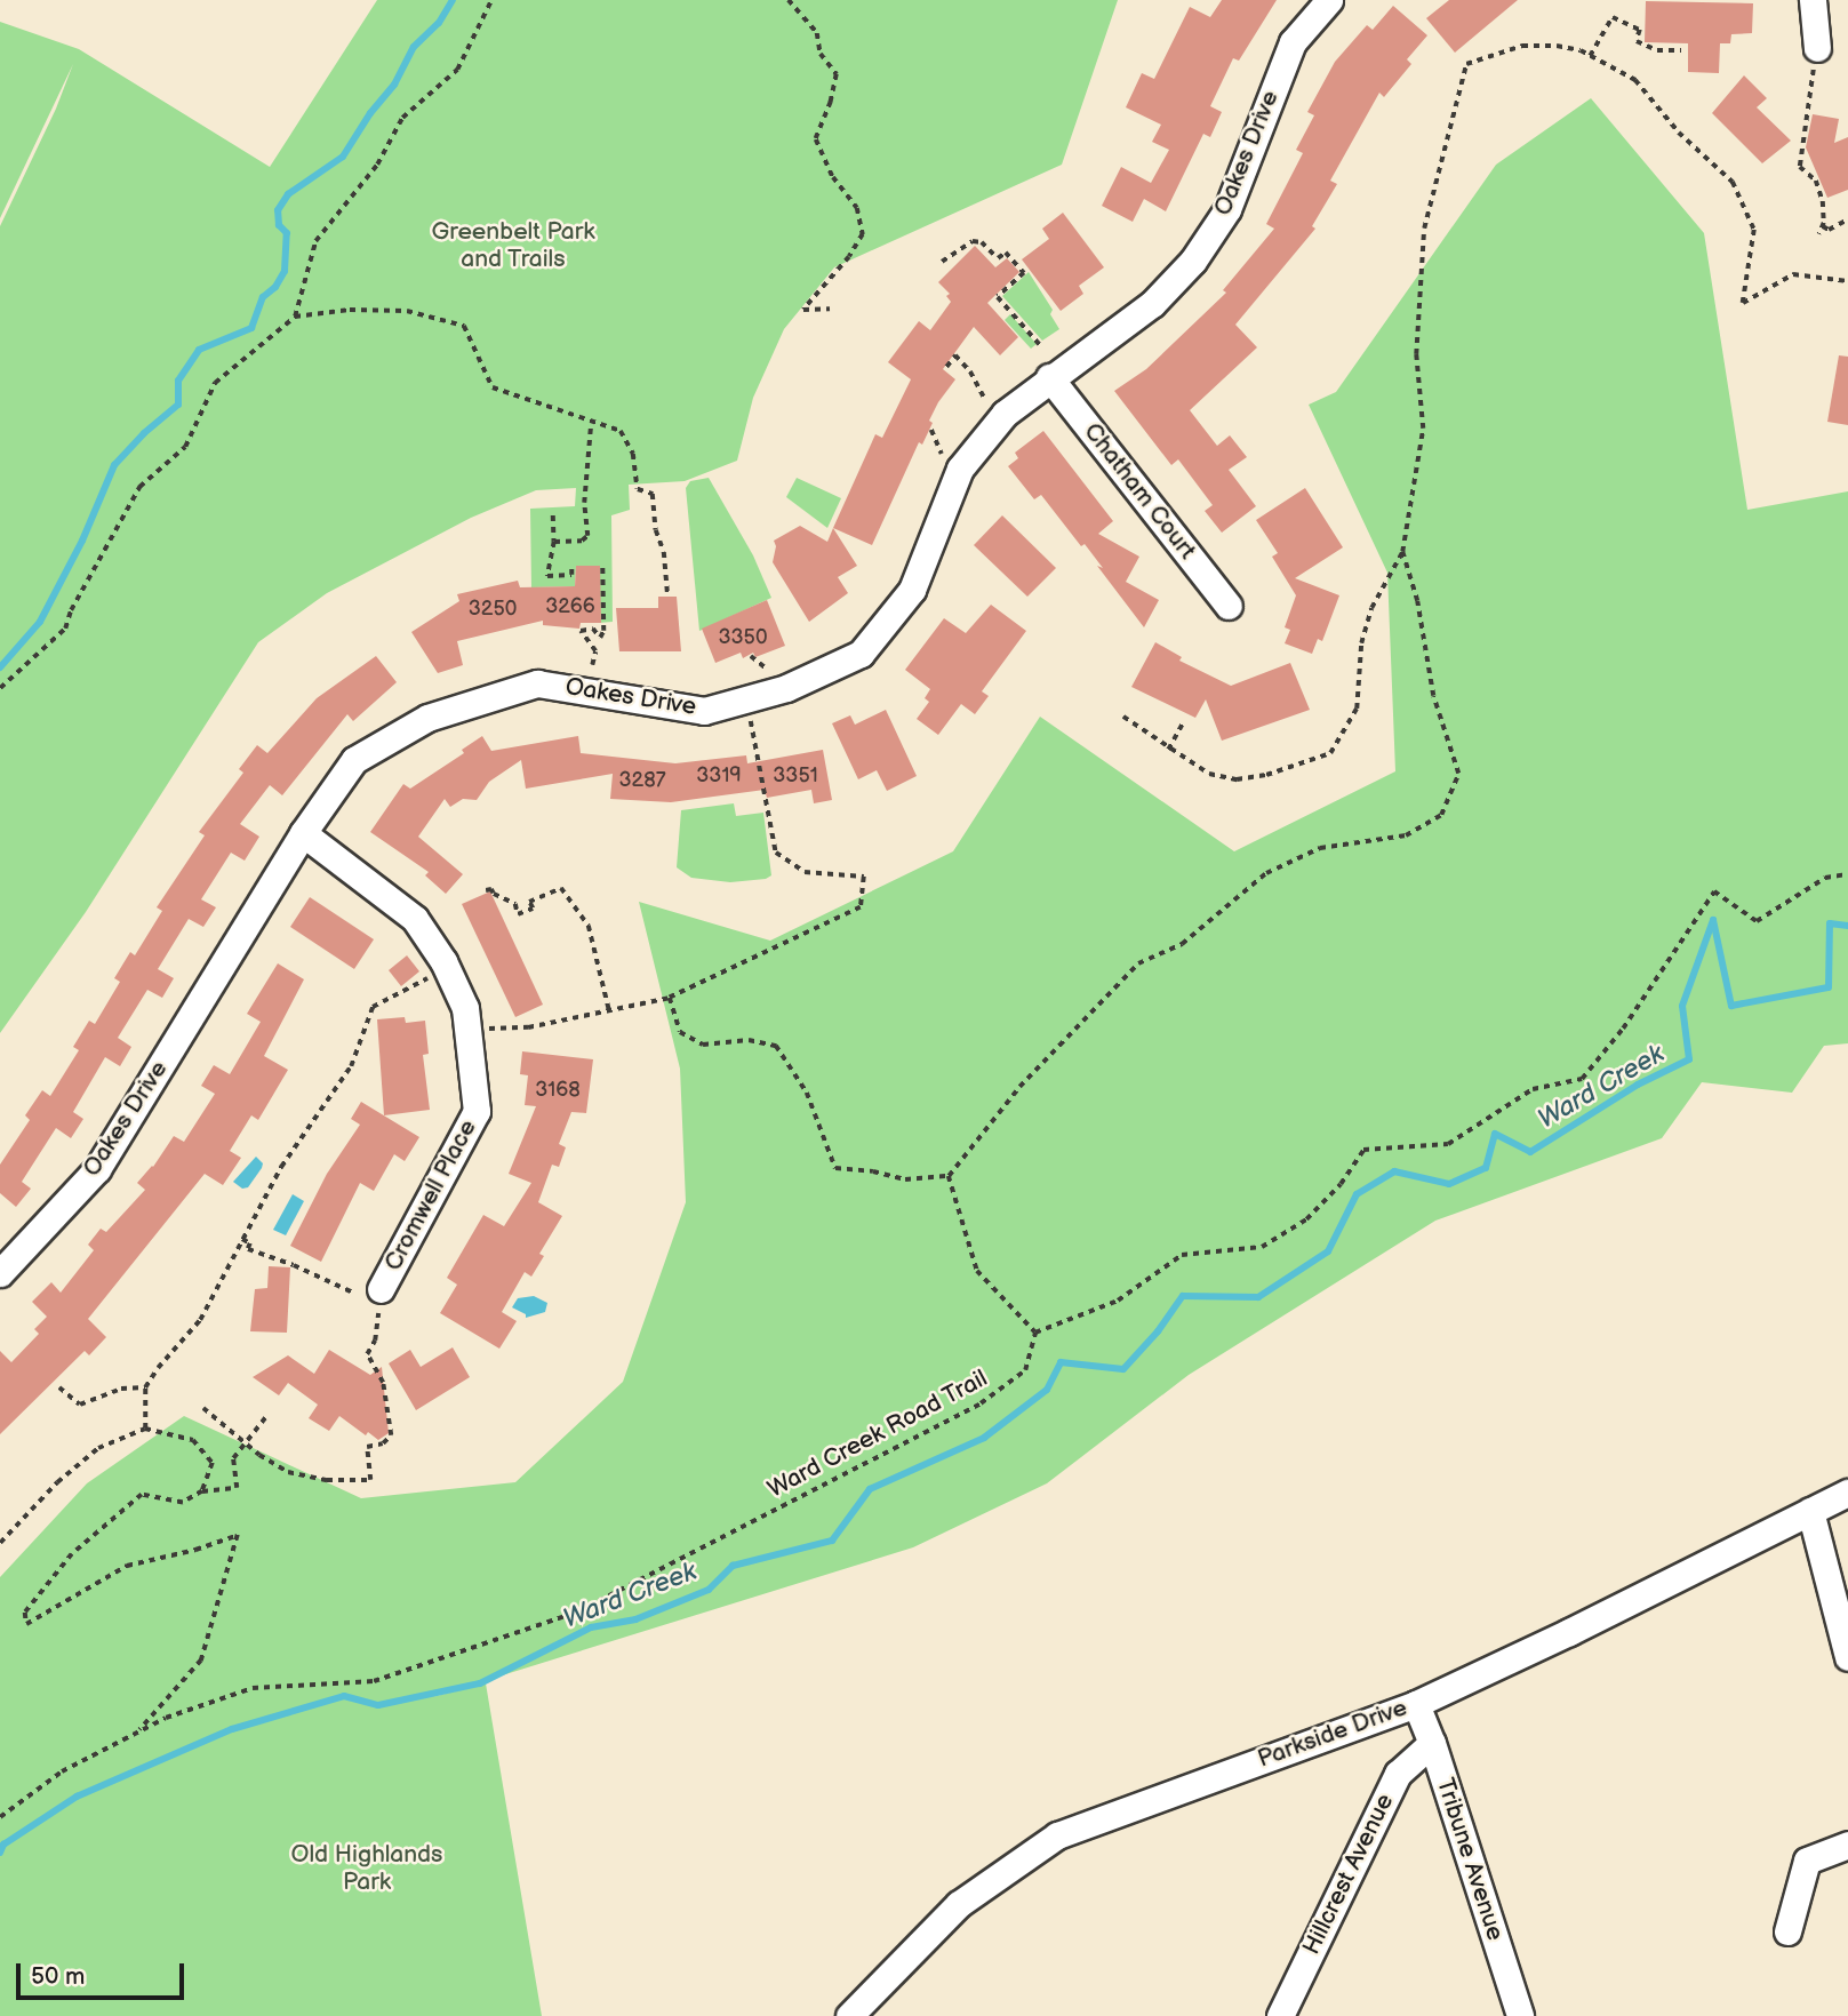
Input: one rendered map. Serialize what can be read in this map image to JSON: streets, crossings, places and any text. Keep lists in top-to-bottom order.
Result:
{
  "streets": {
    "street": [
      "Oakes Drive",
      "Chatham Court",
      "Cromwell Place",
      "Parkside Drive",
      "Tribune Avenue",
      "Hillcrest Avenue"
    ],
    "path": ["Ward Creek Road Trail"]
  },
  "crossings": [
    ["Oakes Drive", "Chatham Court"],
    ["Oakes Drive", "Cromwell Place"],
    ["Parkside Drive", "Tribune Avenue"],
    ["Tribune Avenue", "Hillcrest Avenue"]
  ],
  "water": ["Ward Creek"],
  "parks": ["Greenbelt Park and Trails", "Old Highlands Park"],
  "house_numbers": [
    "3266",
    "3250",
    "3350",
    "3319",
    "3351",
    "3287",
    "3168"
  ],
  "scale_bar": "50 m"
}
